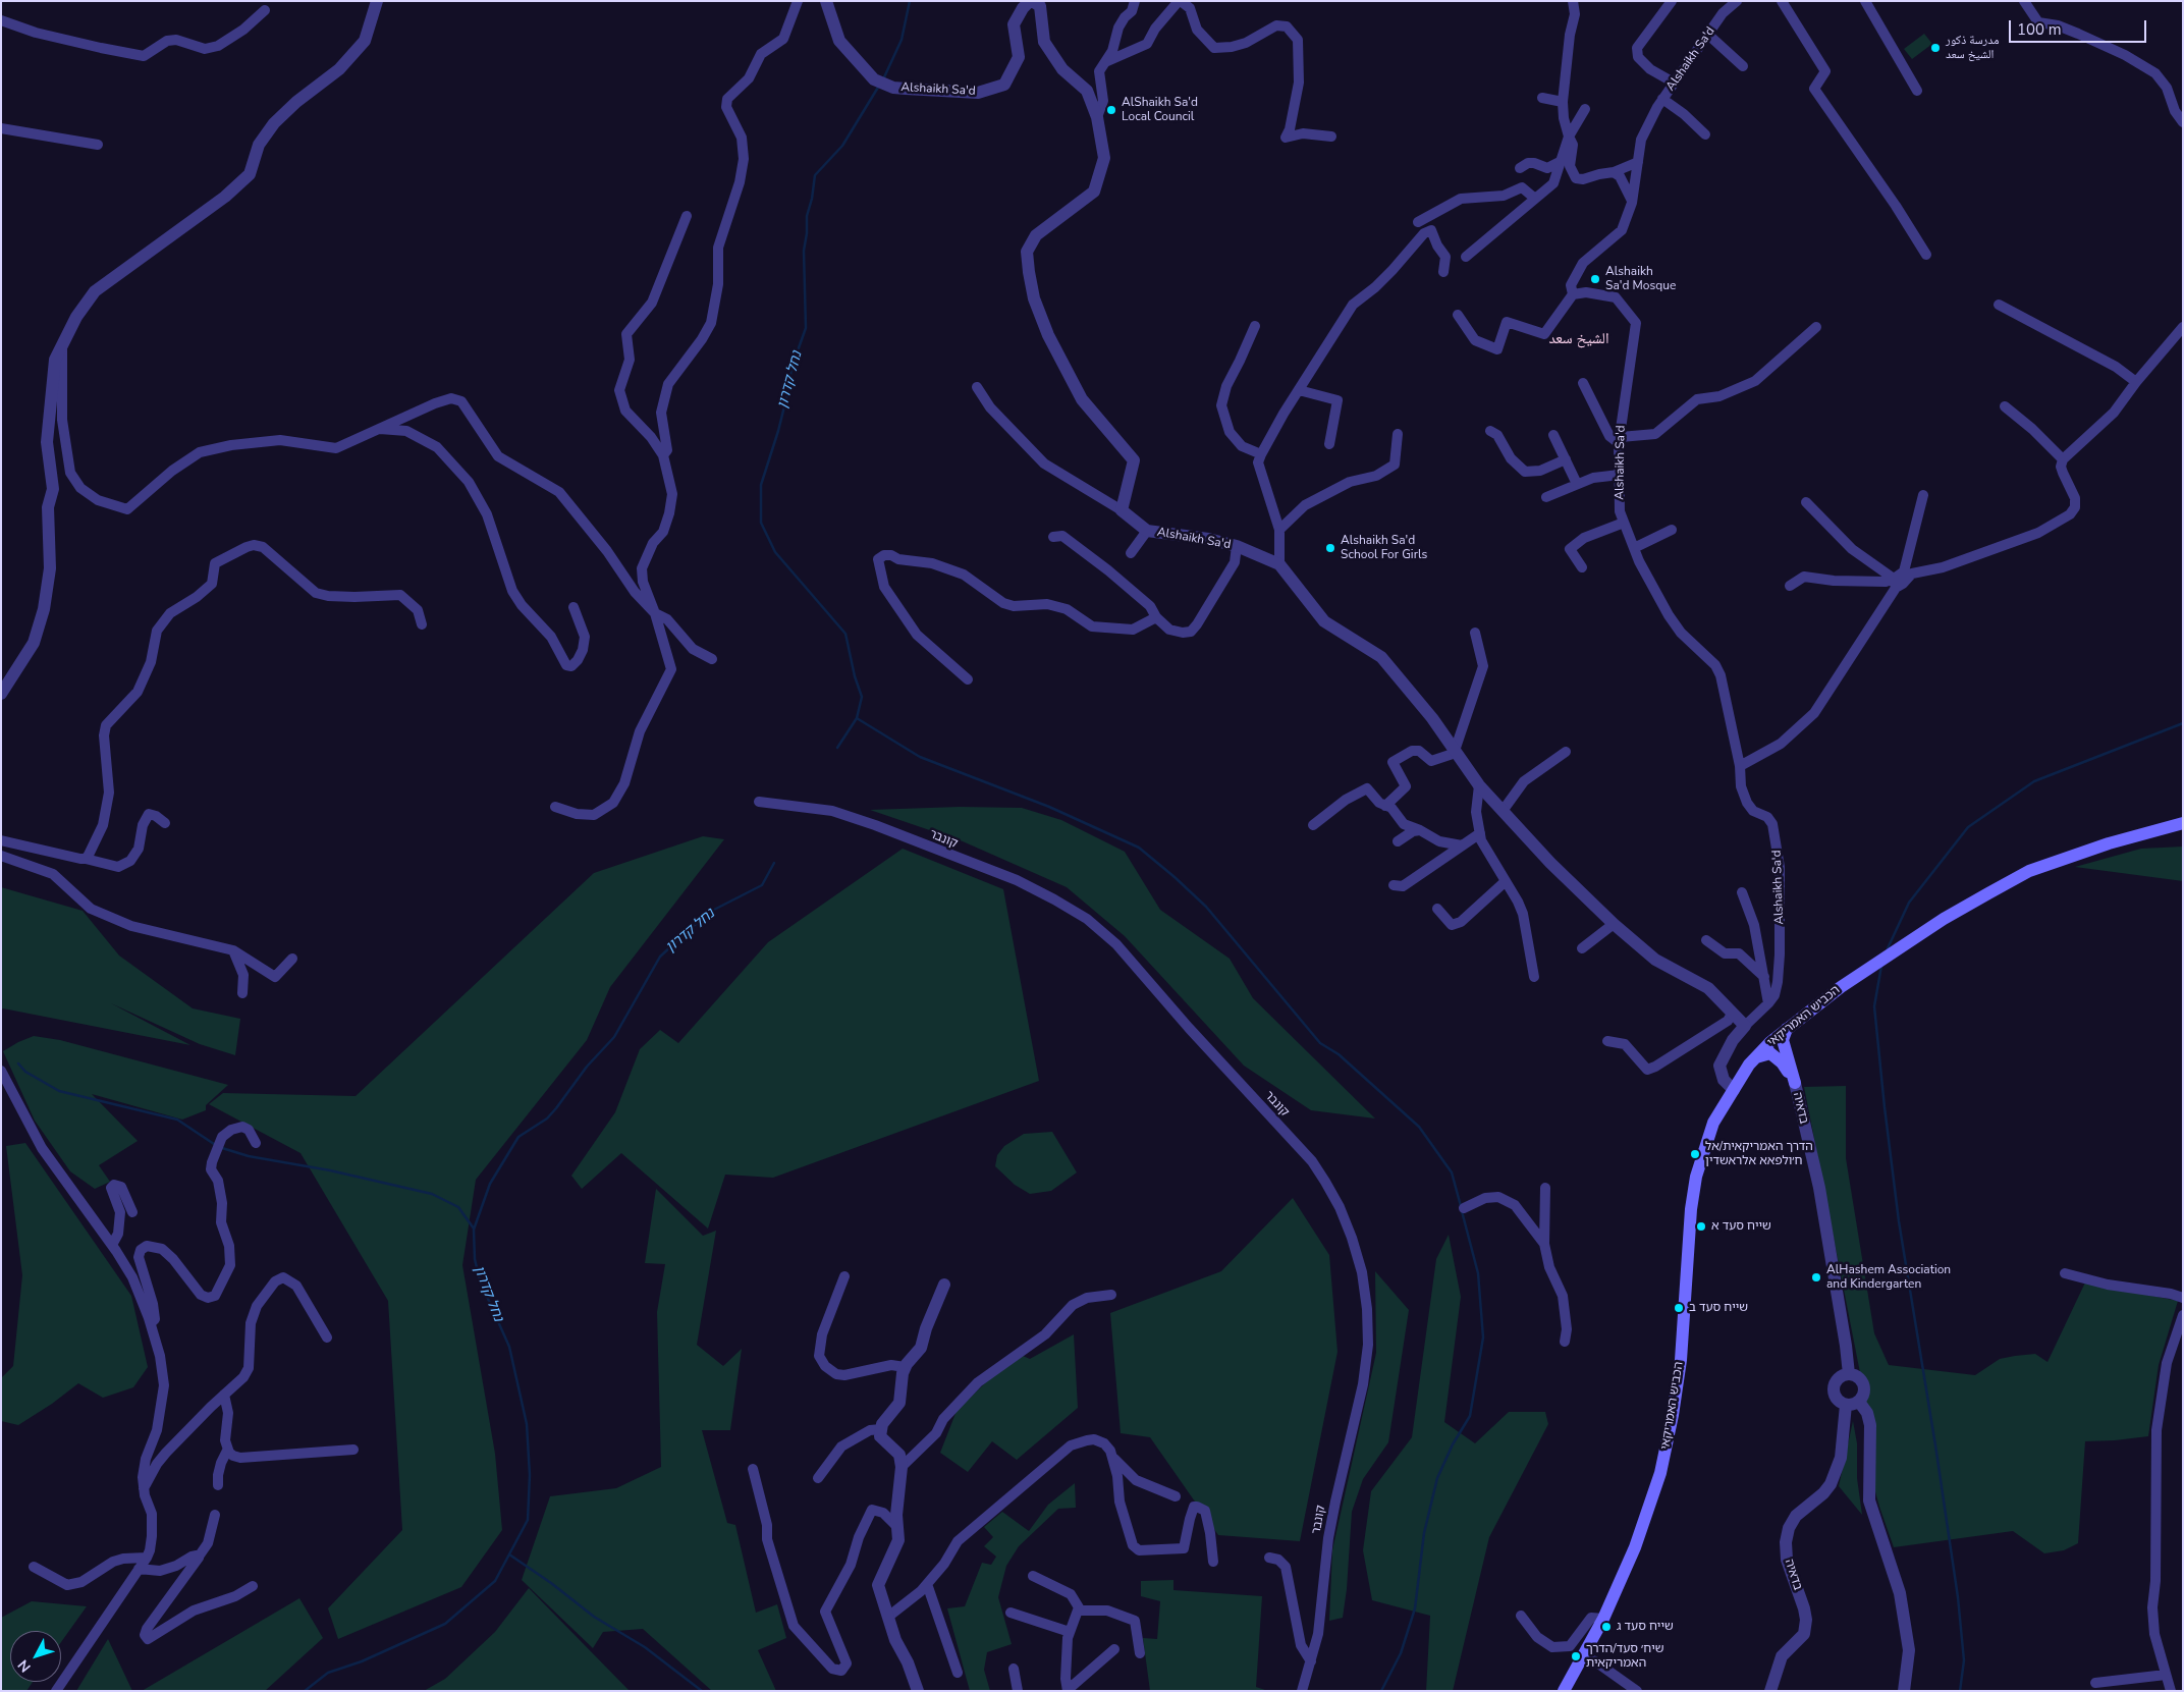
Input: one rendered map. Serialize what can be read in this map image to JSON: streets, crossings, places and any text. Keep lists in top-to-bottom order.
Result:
{
  "streets": {
    "main road": ["הכביש האמריקאי"],
    "street": ["Alshaikh Sa'd", "קונבר", "בדאיה"]
  },
  "crossings": [
    ["Alshaikh Sa'd", "הכביש האמריקאי"]
  ],
  "districts": ["الشيخ سعد"],
  "water": ["נחל קדרון"],
  "places": [
    "مدرسة ذكور الشيخ سعد",
    "AlShaikh Sa'd Local Council",
    "Alshaikh Sa'd Mosque",
    "Alshaikh Sa'd School For Girls",
    "הדרך האמריקאית/אל ח׳ולפאא אלראשדין",
    "שייח סעד א",
    "AlHashem Association and Kindergarten",
    "שייח סעד ב",
    "שייח סעד ג",
    "שיח׳ סעד/הדרך האמריקאית"
  ],
  "scale_bar": "100 m",
  "north": "bottom left"
}
